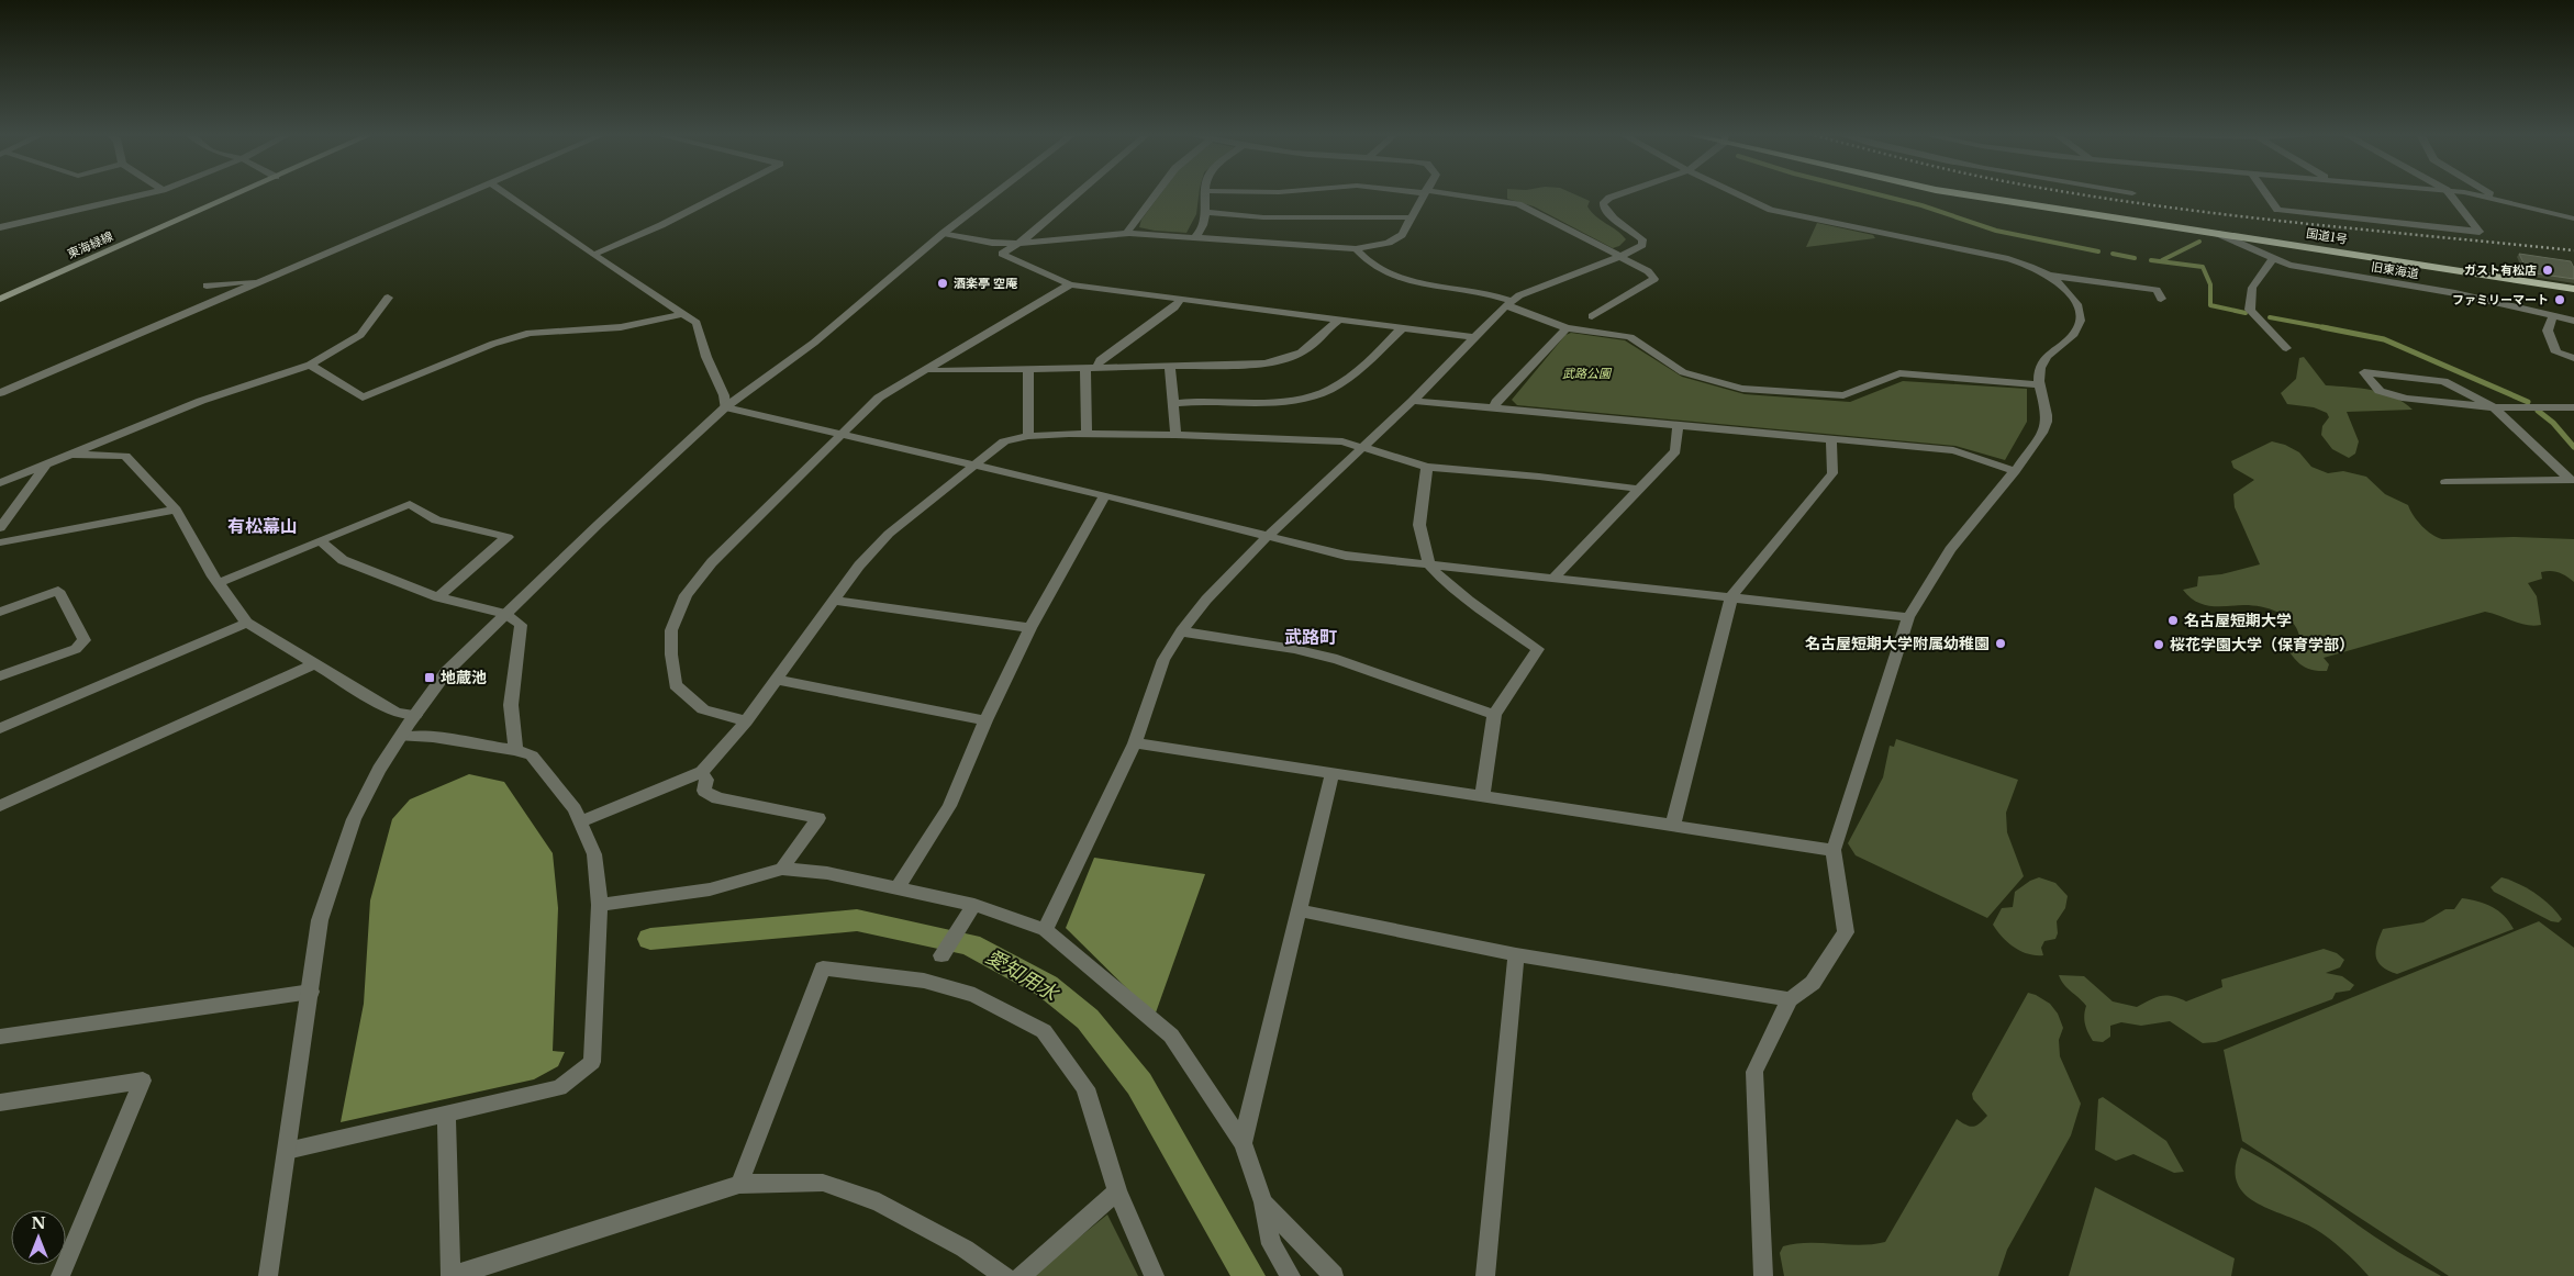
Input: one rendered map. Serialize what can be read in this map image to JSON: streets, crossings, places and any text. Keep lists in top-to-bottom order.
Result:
{
  "streets": {
    "highway": ["国道1号"],
    "main road": ["東海緑線"],
    "street": ["旧東海道"]
  },
  "crossings": [
    ["国道1号", "旧東海道"]
  ],
  "districts": ["有松幕山", "武路町"],
  "water": ["愛知用水"],
  "parks": ["武路公園"],
  "places": {
    "other": [
      "ガスト有松店",
      "酒楽亭 空庵",
      "ファミリーマート",
      "名古屋短期大学",
      "名古屋短期大学附属幼稚園",
      "桜花学園大学（保育学部）"
    ],
    "transit": ["地蔵池"]
  },
  "north": "top"
}
